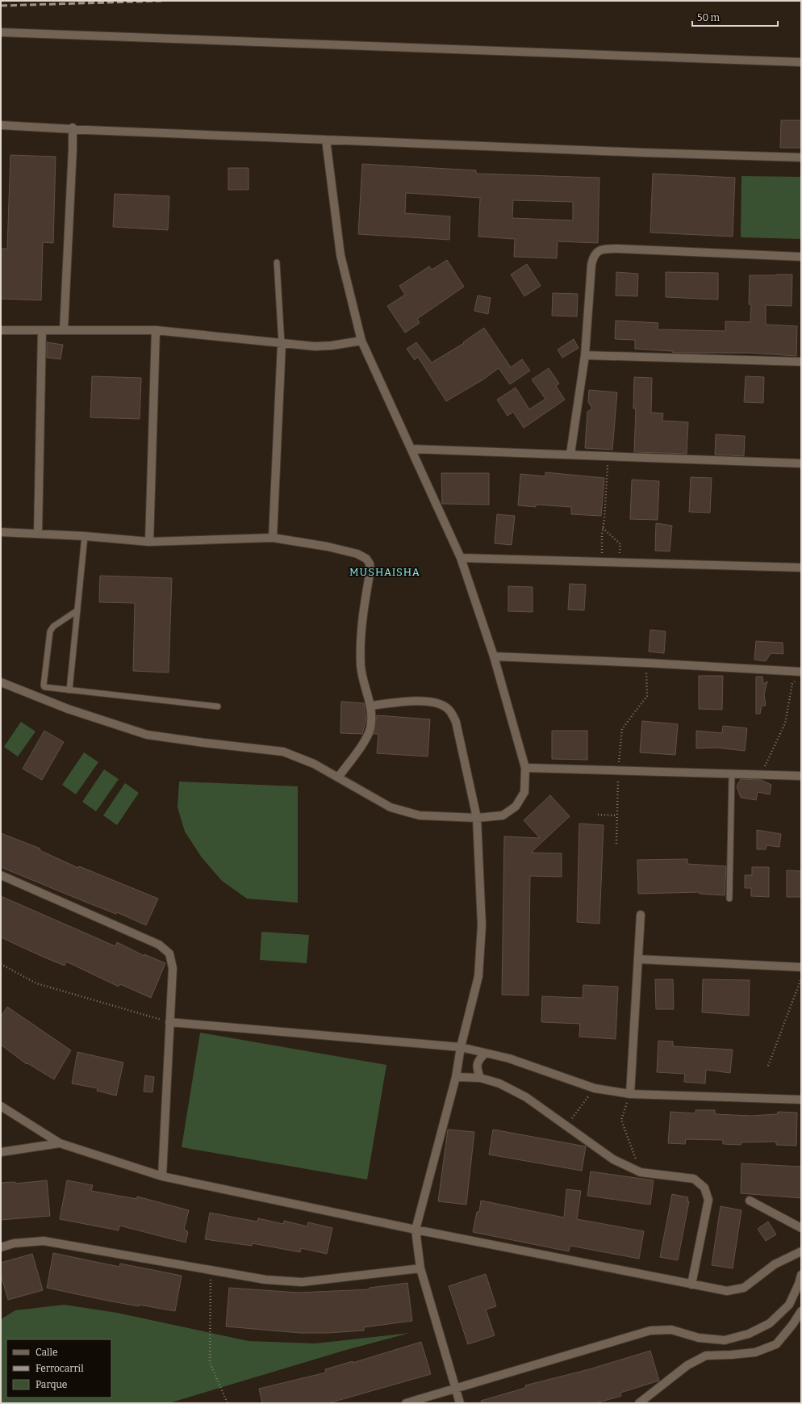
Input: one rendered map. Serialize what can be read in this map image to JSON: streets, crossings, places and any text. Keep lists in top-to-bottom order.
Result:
{
  "districts": ["MUSHAISHA"],
  "legend": ["Calle", "Ferrocarril", "Parque"],
  "scale_bar": "50 m"
}
